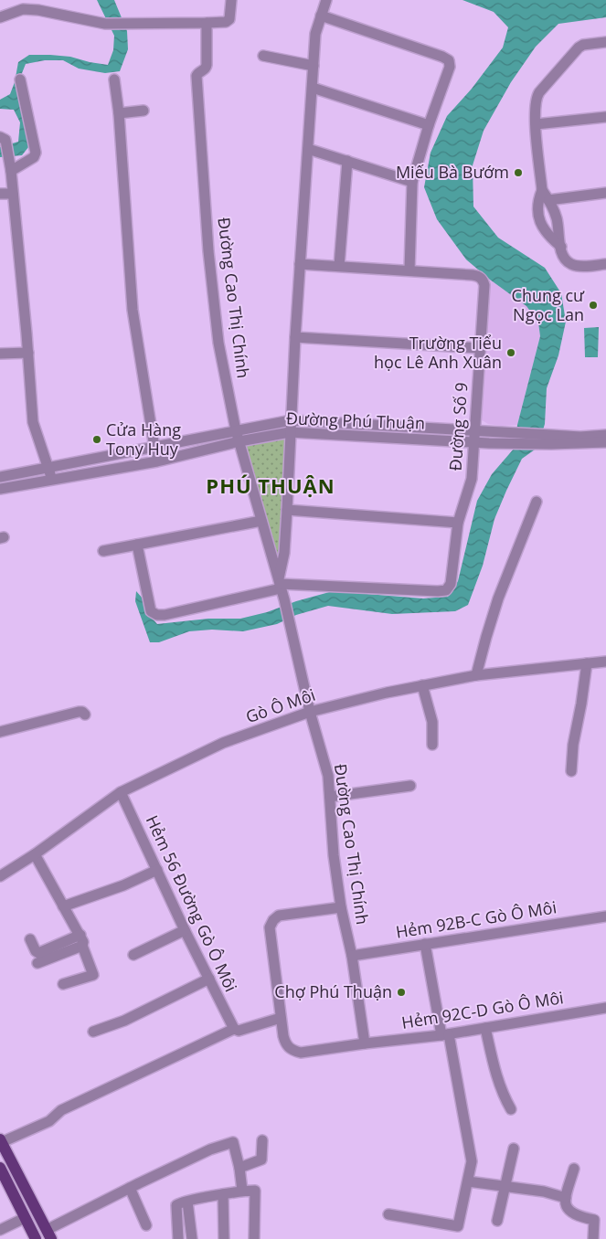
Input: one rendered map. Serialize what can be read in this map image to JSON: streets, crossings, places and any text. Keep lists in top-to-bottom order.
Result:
{
  "streets": {
    "street": [
      "Đường Cao Thị Chính",
      "Đường Phú Thuận",
      "Đường Số 9",
      "Gò Ô Môi",
      "Hẻm 56 Đường Gò Ô Môi",
      "Hẻm 92B-C Gò Ô Môi",
      "Hẻm 92C-D Gò Ô Môi"
    ]
  },
  "crossings": [
    ["Đường Cao Thị Chính", "Đường Phú Thuận"],
    ["Đường Cao Thị Chính", "Đường Số 9"],
    ["Đường Cao Thị Chính", "Gò Ô Môi"],
    ["Đường Cao Thị Chính", "Hẻm 92B-C Gò Ô Môi"],
    ["Đường Cao Thị Chính", "Hẻm 92C-D Gò Ô Môi"],
    ["Đường Phú Thuận", "Đường Số 9"],
    ["Gò Ô Môi", "Hẻm 56 Đường Gò Ô Môi"]
  ],
  "districts": ["PHÚ THUẬN"],
  "places": [
    "Miếu Bà Bướm",
    "Chung cư Ngọc Lan",
    "Trường Tiểu học Lê Anh Xuân",
    "Cửa Hàng Tony Huy",
    "Chợ Phú Thuận"
  ]
}
